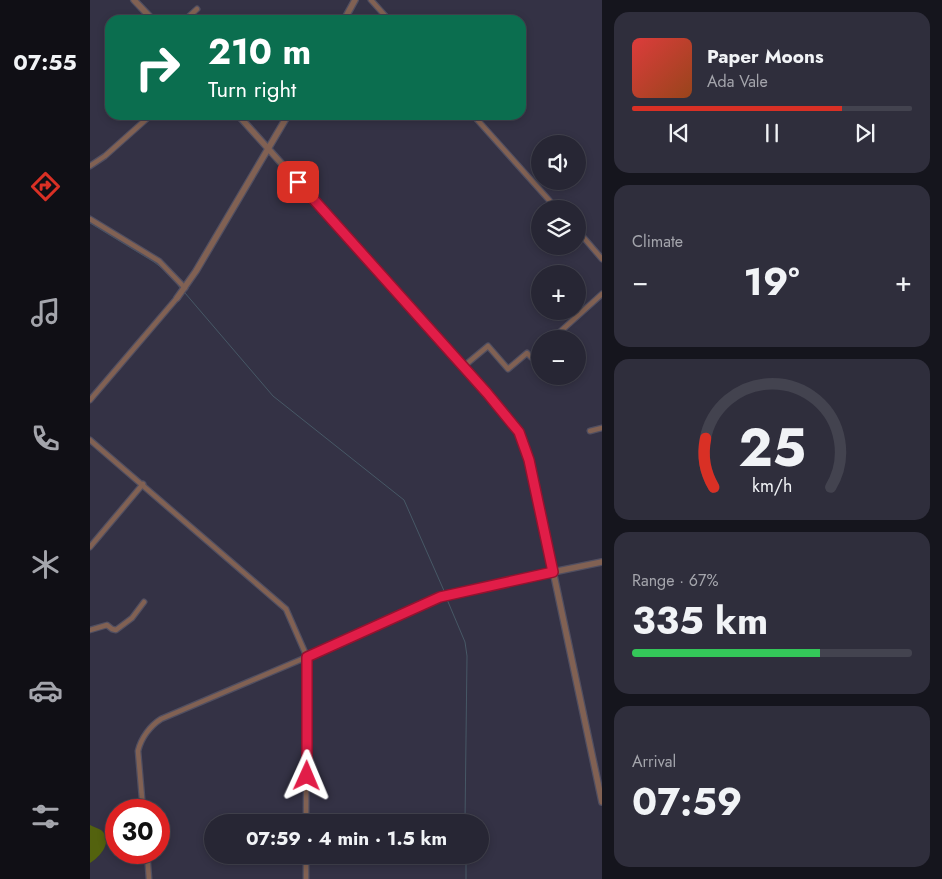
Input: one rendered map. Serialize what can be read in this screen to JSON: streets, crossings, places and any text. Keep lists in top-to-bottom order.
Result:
{
  "page": {
    "tabs": "07:55",
    "turn": ["210 m", "Turn right"],
    "song": ["Paper Moons", "Ada Vale"],
    "map_buttons": ["+", "−"],
    "tile": [
      "Climate",
      ["Range · 67%", "335 km"],
      ["Arrival", "07:59"]
    ],
    "heat": ["−", "19°", "+"],
    "limit": "30",
    "trip": "07:59 · 4 min · 1.5 km",
    "gauge": ["25", "km/h"]
  }
}
